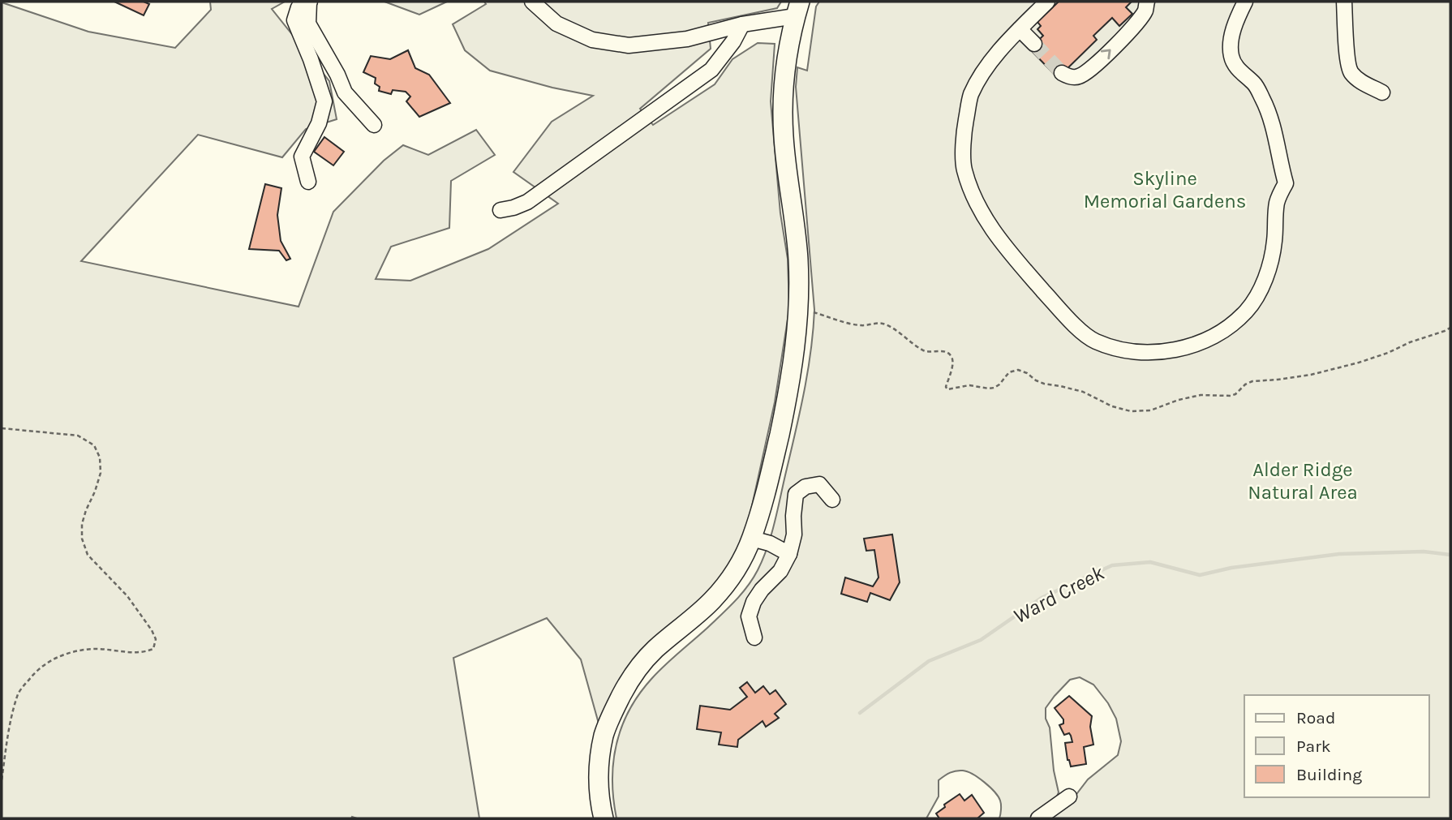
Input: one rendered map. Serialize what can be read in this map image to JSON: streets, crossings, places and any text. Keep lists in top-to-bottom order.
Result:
{
  "water": ["Ward Creek"],
  "parks": ["Skyline Memorial Gardens", "Alder Ridge Natural Area"],
  "legend": ["Road", "Park", "Building"]
}
